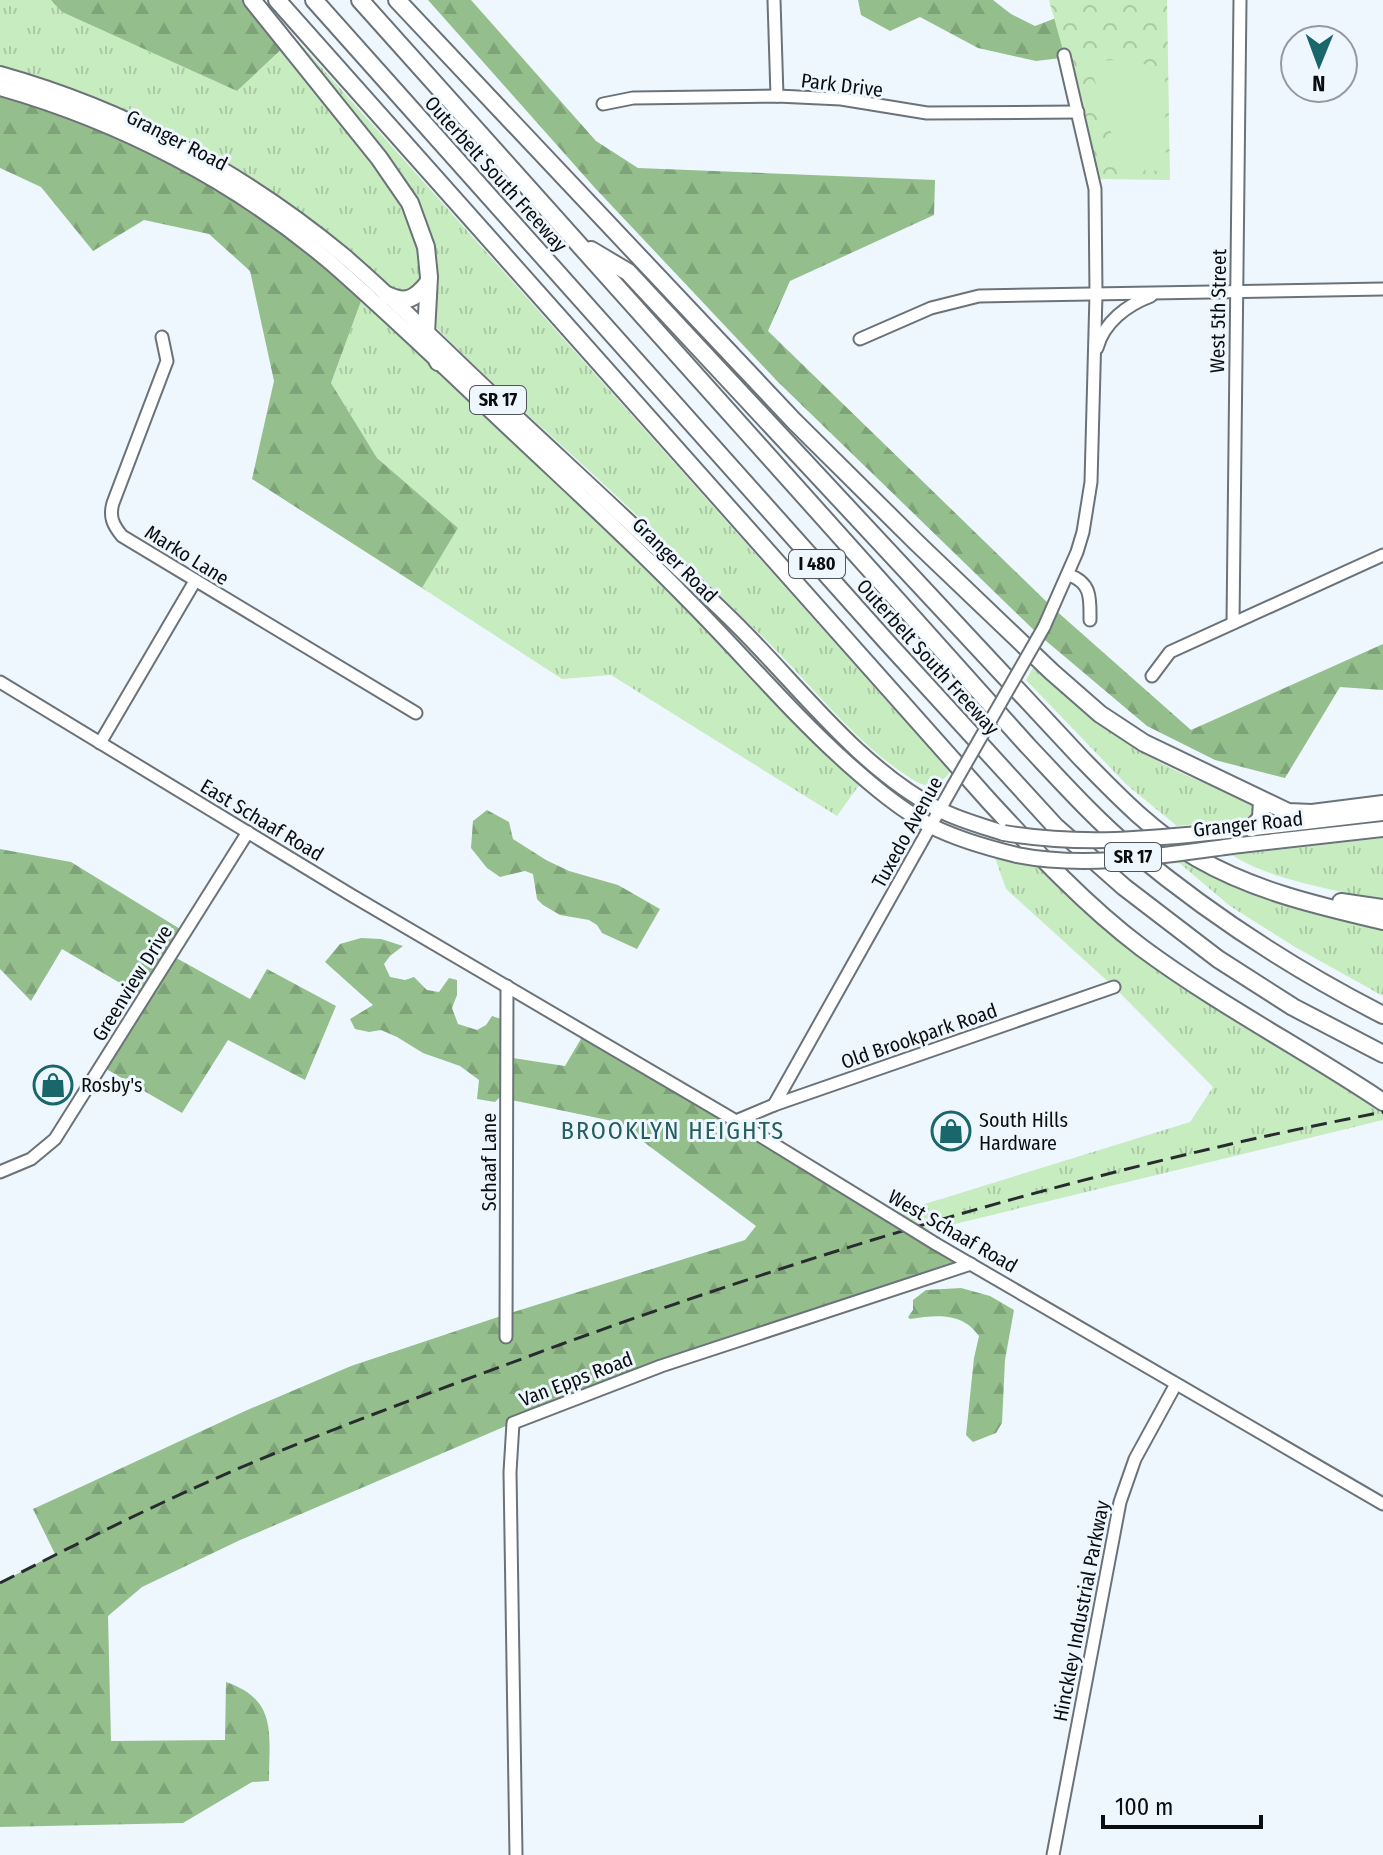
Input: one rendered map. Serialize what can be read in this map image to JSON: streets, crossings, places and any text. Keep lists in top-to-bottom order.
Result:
{
  "streets": {
    "highway": ["Outerbelt South Freeway", "I 480"],
    "main road": ["Granger Road", "SR 17"],
    "street": [
      "Park Drive",
      "West 5th Street",
      "Marko Lane",
      "East Schaaf Road",
      "Tuxedo Avenue",
      "Greenview Drive",
      "Old Brookpark Road",
      "Schaaf Lane",
      "West Schaaf Road",
      "Van Epps Road",
      "Hinckley Industrial Parkway"
    ]
  },
  "crossings": [
    ["Park Drive", "Tuxedo Avenue"],
    ["Granger Road", "Tuxedo Avenue"],
    ["East Schaaf Road", "Greenview Drive"],
    ["East Schaaf Road", "Schaaf Lane"],
    ["East Schaaf Road", "West Schaaf Road"],
    ["Tuxedo Avenue", "Old Brookpark Road"],
    ["Old Brookpark Road", "West Schaaf Road"],
    ["Schaaf Lane", "West Schaaf Road"],
    ["West Schaaf Road", "Van Epps Road"],
    ["West Schaaf Road", "Hinckley Industrial Parkway"]
  ],
  "districts": ["BROOKLYN HEIGHTS"],
  "places": {
    "shop": ["Rosby's", "South Hills Hardware"]
  },
  "scale_bar": "100 m",
  "north": "bottom"
}
